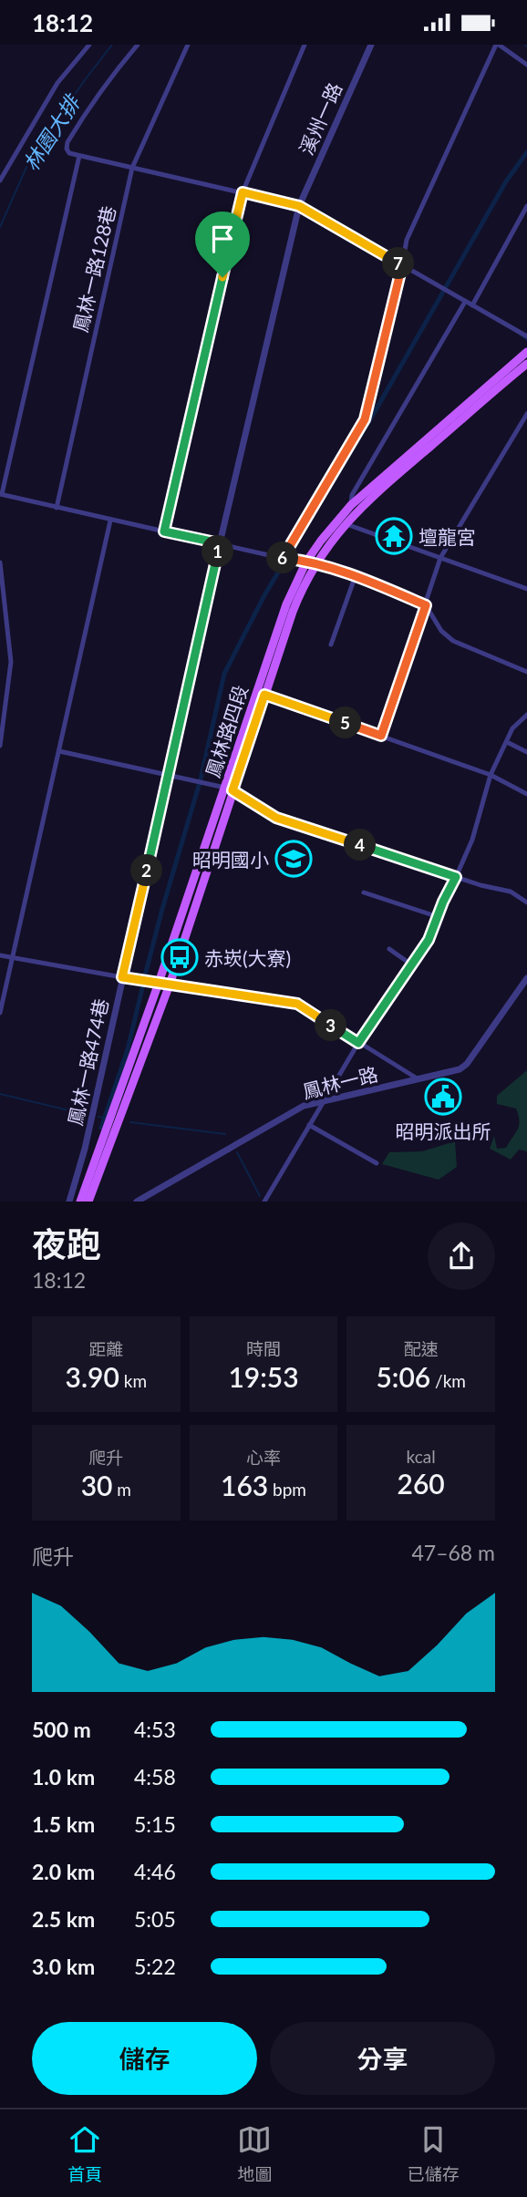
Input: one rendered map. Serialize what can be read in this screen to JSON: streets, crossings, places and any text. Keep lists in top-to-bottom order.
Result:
{
  "streets": {
    "main road": ["鳳林路四段"],
    "street": [
      "溪州一路",
      "鳳林一路128巷",
      "鳳林一路474巷",
      "鳳林一路"
    ]
  },
  "crossings": [
    ["鳳林一路128巷", "鳳林路四段"]
  ],
  "water": ["林園大排"],
  "places": {
    "temple": ["壇龍宮"],
    "school or university": ["昭明國小"],
    "bus stop": ["赤崁(大寮)"],
    "public building": ["昭明派出所"]
  },
  "page": {
    "status": "18:12",
    "pins": [
      "7",
      "1",
      "6",
      "5",
      "4",
      "2",
      "3"
    ],
    "heading": ["夜跑", "18:12"],
    "stats": [
      ["距離", "3.90 km"],
      ["時間", "19:53"],
      ["配速", "5:06 /km"],
      ["爬升", "30 m"],
      ["心率", "163 bpm"],
      ["kcal", "260"]
    ],
    "chart": ["爬升", "47–68 m"],
    "list": [
      {
        "name": "500 m",
        "note": "4:53"
      },
      {
        "name": "1.0 km",
        "note": "4:58"
      },
      {
        "name": "1.5 km",
        "note": "5:15"
      },
      {
        "name": "2.0 km",
        "note": "4:46"
      },
      {
        "name": "2.5 km",
        "note": "5:05"
      },
      {
        "name": "3.0 km",
        "note": "5:22"
      }
    ],
    "buttons": ["儲存", "分享"],
    "tabs": ["首頁", "地圖", "已儲存"]
  }
}
